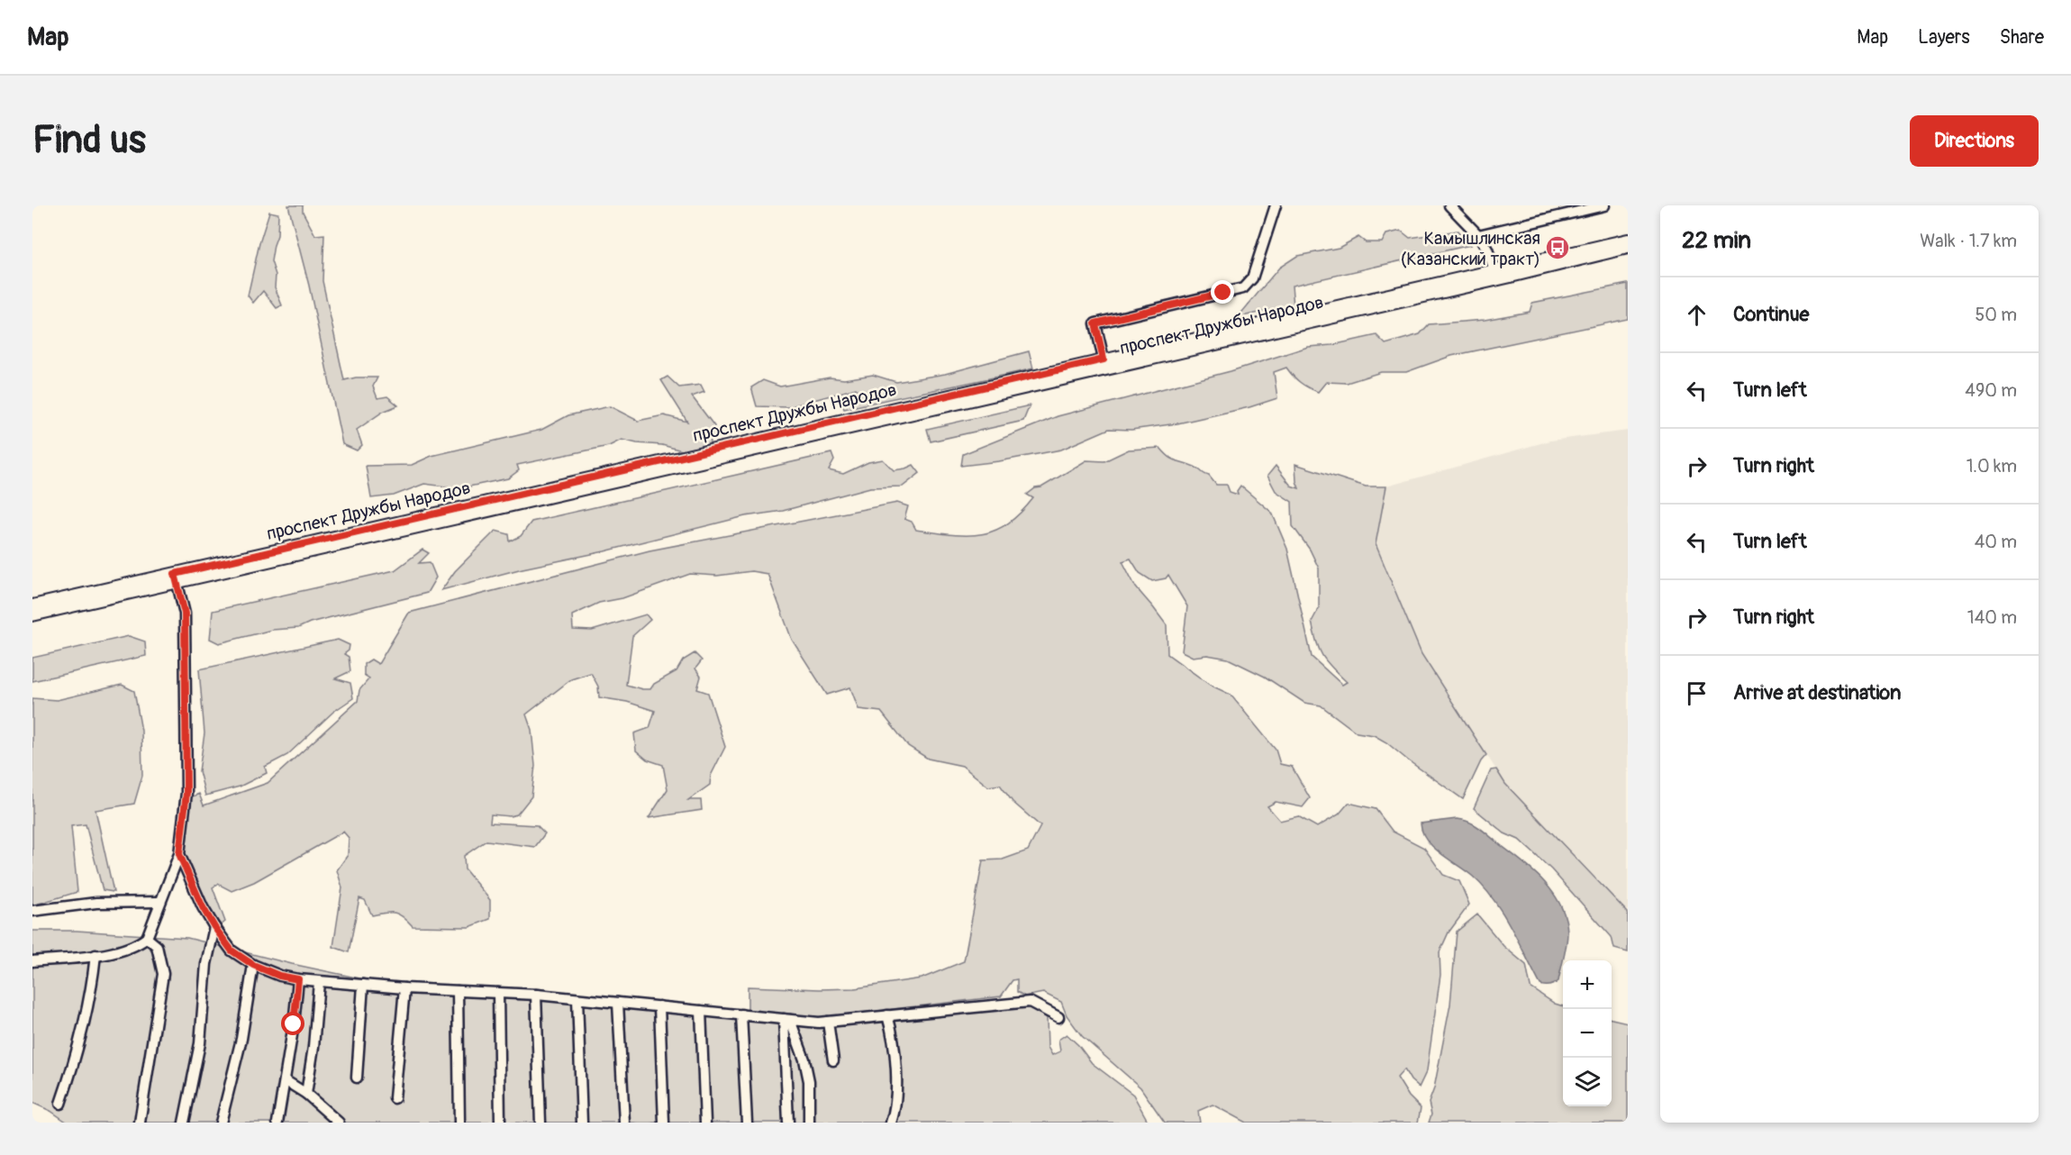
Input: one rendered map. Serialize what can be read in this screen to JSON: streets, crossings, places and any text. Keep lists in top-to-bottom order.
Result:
{
  "streets": {
    "main road": ["проспект Дружбы Народов"]
  },
  "places": {
    "bus stop": ["Камышлинская (Казанский тракт)"]
  },
  "page": {
    "header": "Map",
    "nav": ["Map", "Layers", "Share"],
    "buttons": "Directions",
    "title": "Find us",
    "heading": ["22 min", "Walk · 1.7 km"],
    "list": [
      ["Continue", "50 m"],
      ["Turn left", "490 m"],
      ["Turn right", "1.0 km"],
      ["Turn left", "40 m"],
      ["Turn right", "140 m"],
      "Arrive at destination"
    ],
    "map_buttons": ["+", "−"]
  }
}
